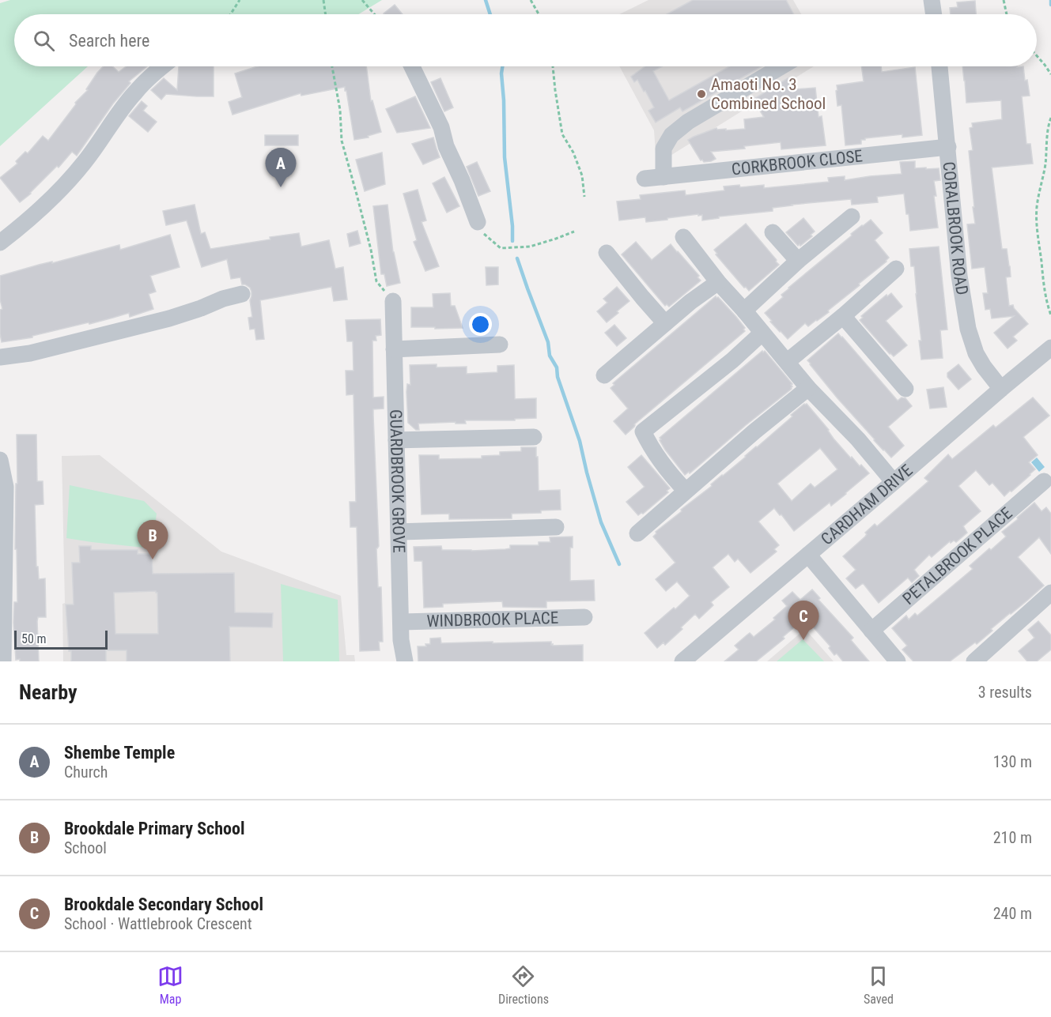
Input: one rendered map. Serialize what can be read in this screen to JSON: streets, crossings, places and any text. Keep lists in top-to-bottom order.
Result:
{
  "streets": {
    "street": [
      "CORKBROOK CLOSE",
      "CORALBROOK ROAD",
      "GUARDBROOK GROVE",
      "CARDHAM DRIVE",
      "PETALBROOK PLACE",
      "WINDBROOK PLACE"
    ]
  },
  "crossings": [
    ["CORKBROOK CLOSE", "CORALBROOK ROAD"],
    ["CORALBROOK ROAD", "CARDHAM DRIVE"],
    ["GUARDBROOK GROVE", "WINDBROOK PLACE"]
  ],
  "places": ["Amaoti No. 3 Combined School"],
  "scale_bar": "50 m",
  "page": {
    "search": "Search here",
    "pins": ["A", "B", "C"],
    "scale": "50 m",
    "heading": ["Nearby", "3 results"],
    "list": [
      {
        "mark": "A",
        "name": "Shembe Temple",
        "note": "Church",
        "value": "130 m"
      },
      {
        "mark": "B",
        "name": "Brookdale Primary School",
        "note": "School",
        "value": "210 m"
      },
      {
        "mark": "C",
        "name": "Brookdale Secondary School",
        "note": "School · Wattlebrook Crescent",
        "value": "240 m"
      }
    ],
    "nav": ["Map", "Directions", "Saved"]
  }
}
